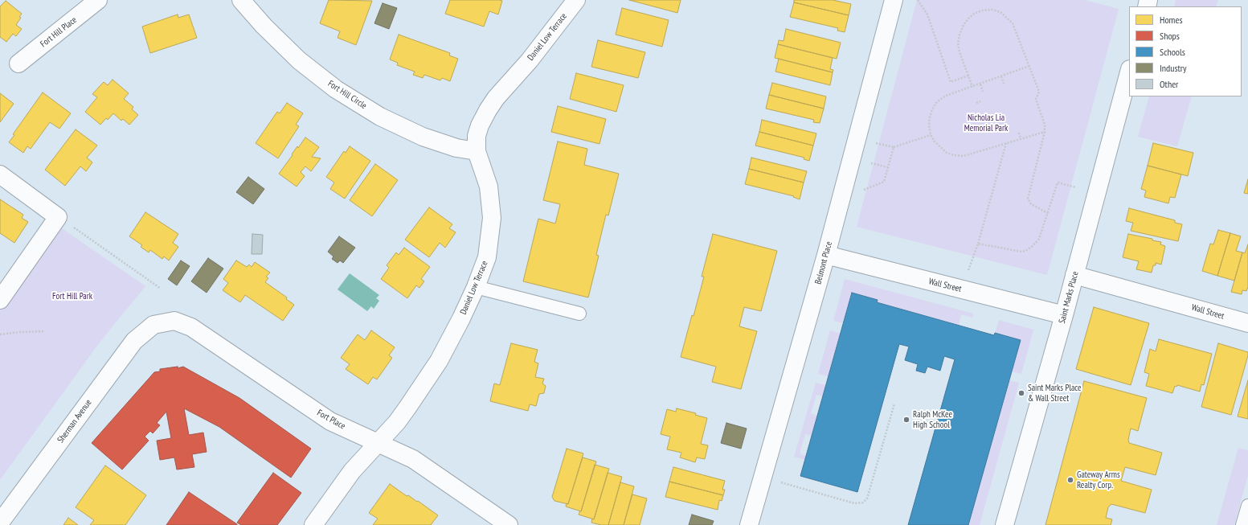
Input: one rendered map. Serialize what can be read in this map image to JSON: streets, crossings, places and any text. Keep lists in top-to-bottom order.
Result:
{
  "streets": {
    "street": [
      "Fort Hill Place",
      "Daniel Low Terrace",
      "Fort Hill Circle",
      "Belmont Place",
      "Wall Street",
      "Saint Marks Place",
      "Fort Place",
      "Sherman Avenue"
    ]
  },
  "crossings": [
    ["Daniel Low Terrace", "Fort Hill Circle"],
    ["Daniel Low Terrace", "Fort Place"],
    ["Belmont Place", "Wall Street"],
    ["Wall Street", "Saint Marks Place"],
    ["Fort Place", "Sherman Avenue"]
  ],
  "parks": ["Nicholas Lia Memorial Park", "Fort Hill Park"],
  "places": ["Saint Marks Place & Wall Street", "Ralph McKee High School", "Gateway Arms Realty Corp."],
  "legend": [
    "Homes",
    "Shops",
    "Schools",
    "Industry",
    "Other"
  ]
}
